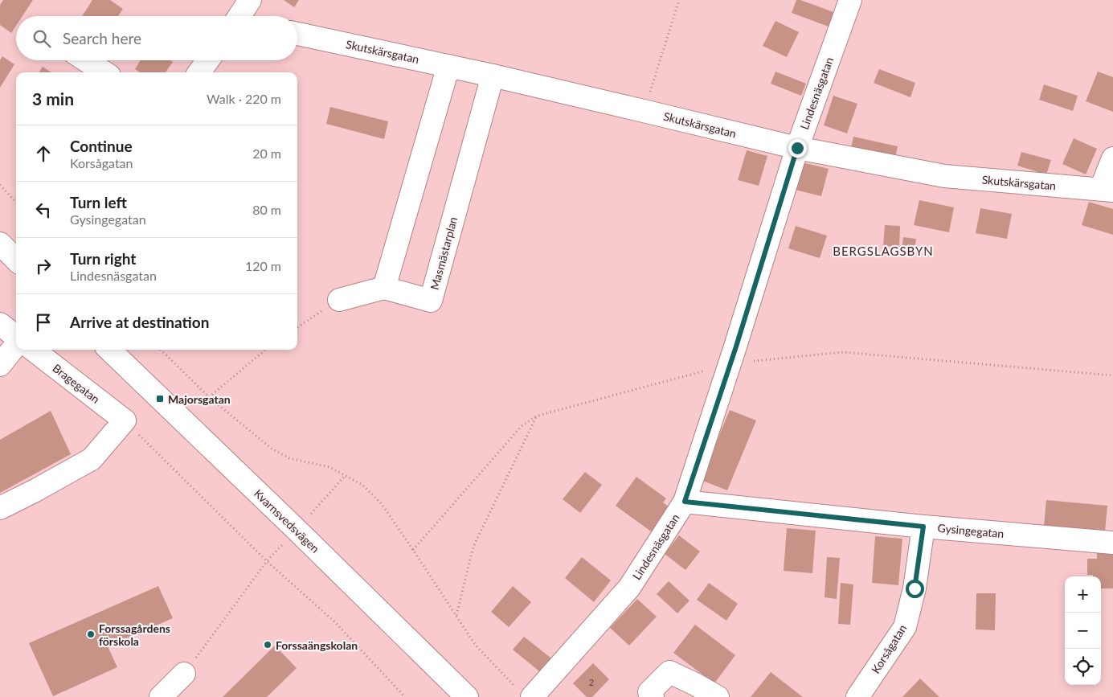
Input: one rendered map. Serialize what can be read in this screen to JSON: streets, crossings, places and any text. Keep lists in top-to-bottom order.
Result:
{
  "streets": {
    "street": [
      "Skutskärsgatan",
      "Lindesnäsgatan",
      "Masmästarplan",
      "Bragegatan",
      "Kvarnsvedsvägen",
      "Gysingegatan",
      "Korsågatan"
    ]
  },
  "crossings": [
    ["Skutskärsgatan", "Lindesnäsgatan"],
    ["Skutskärsgatan", "Masmästarplan"],
    ["Lindesnäsgatan", "Gysingegatan"],
    ["Gysingegatan", "Korsågatan"]
  ],
  "districts": ["BERGSLAGSBYN"],
  "places": {
    "transit": ["Majorsgatan"],
    "other": ["Forssagårdens förskola", "Forssaängskolan"]
  },
  "house_numbers": ["2"],
  "page": {
    "search": "Search here",
    "heading": ["3 min", "Walk · 220 m"],
    "list": [
      ["Continue", "Korsågatan", "20 m"],
      ["Turn left", "Gysingegatan", "80 m"],
      ["Turn right", "Lindesnäsgatan", "120 m"],
      "Arrive at destination"
    ],
    "map_buttons": ["+", "−"]
  }
}
